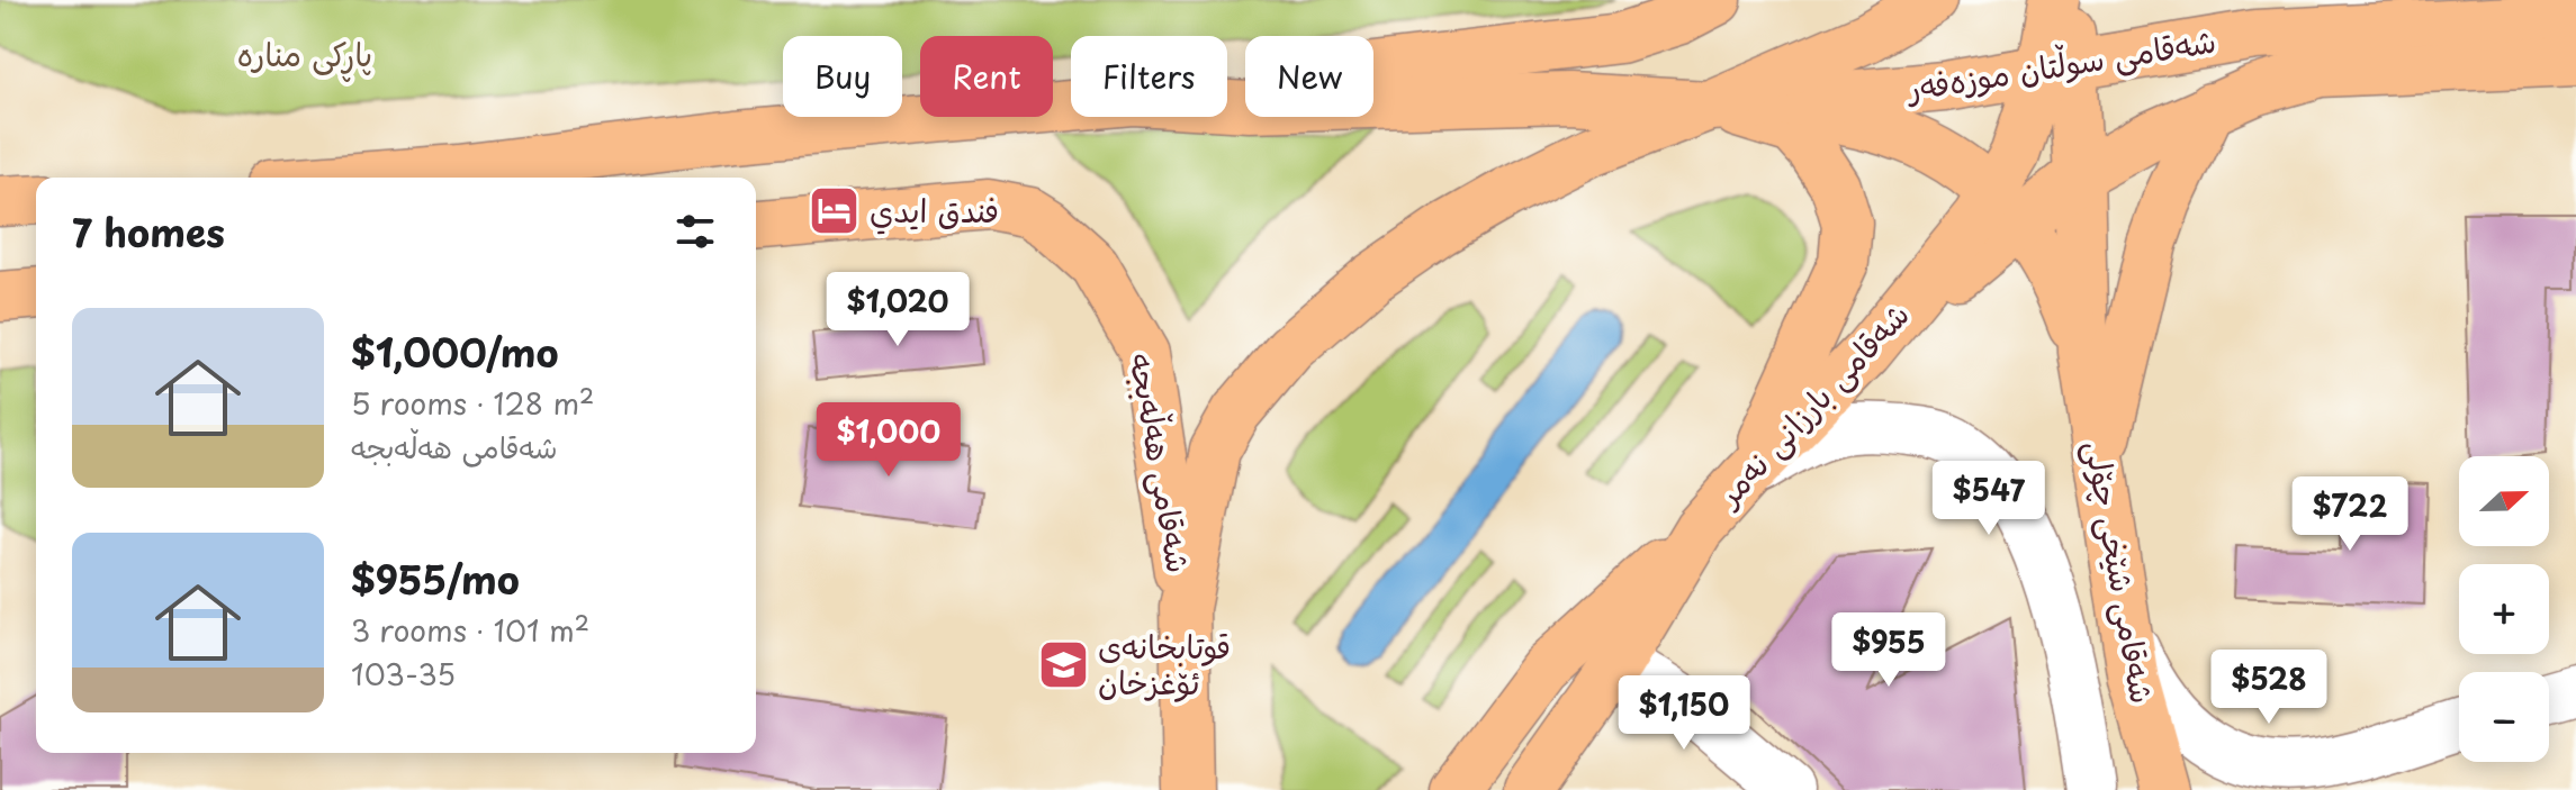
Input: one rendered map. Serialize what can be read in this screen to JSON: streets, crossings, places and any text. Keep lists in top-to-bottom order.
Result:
{
  "streets": {
    "main road": [
      "شەقامی سوڵتان موزەفەر",
      "شەقامی بارزانی نەمر",
      "شەقامی هەڵەبجە",
      "شەقامی شێخی چۆلی"
    ]
  },
  "crossings": [
    ["شەقامی سوڵتان موزەفەر", "شەقامی بارزانی نەمر"],
    ["شەقامی سوڵتان موزەفەر", "شەقامی شێخی چۆلی"],
    ["شەقامی بارزانی نەمر", "شەقامی شێخی چۆلی"]
  ],
  "parks": ["پاڕکی منارە"],
  "places": {
    "hotel": ["فندق ايدي"],
    "school or university": ["قوتابخانەی ئۆغزخان"]
  },
  "north": "right",
  "page": {
    "chip": [
      "Buy",
      "Rent",
      "Filters",
      "New"
    ],
    "heading": "7 homes",
    "price": [
      "$1,020",
      "$1,000",
      "$547",
      "$722",
      "$955",
      "$528",
      "$1,150"
    ],
    "list": [
      {
        "name": "$1,000/mo",
        "note": "5 rooms · 128 m² · شەقامی هەڵەبجە"
      },
      {
        "name": "$955/mo",
        "note": "3 rooms · 101 m² · 103-35"
      }
    ],
    "map_buttons": ["+", "−"]
  }
}
